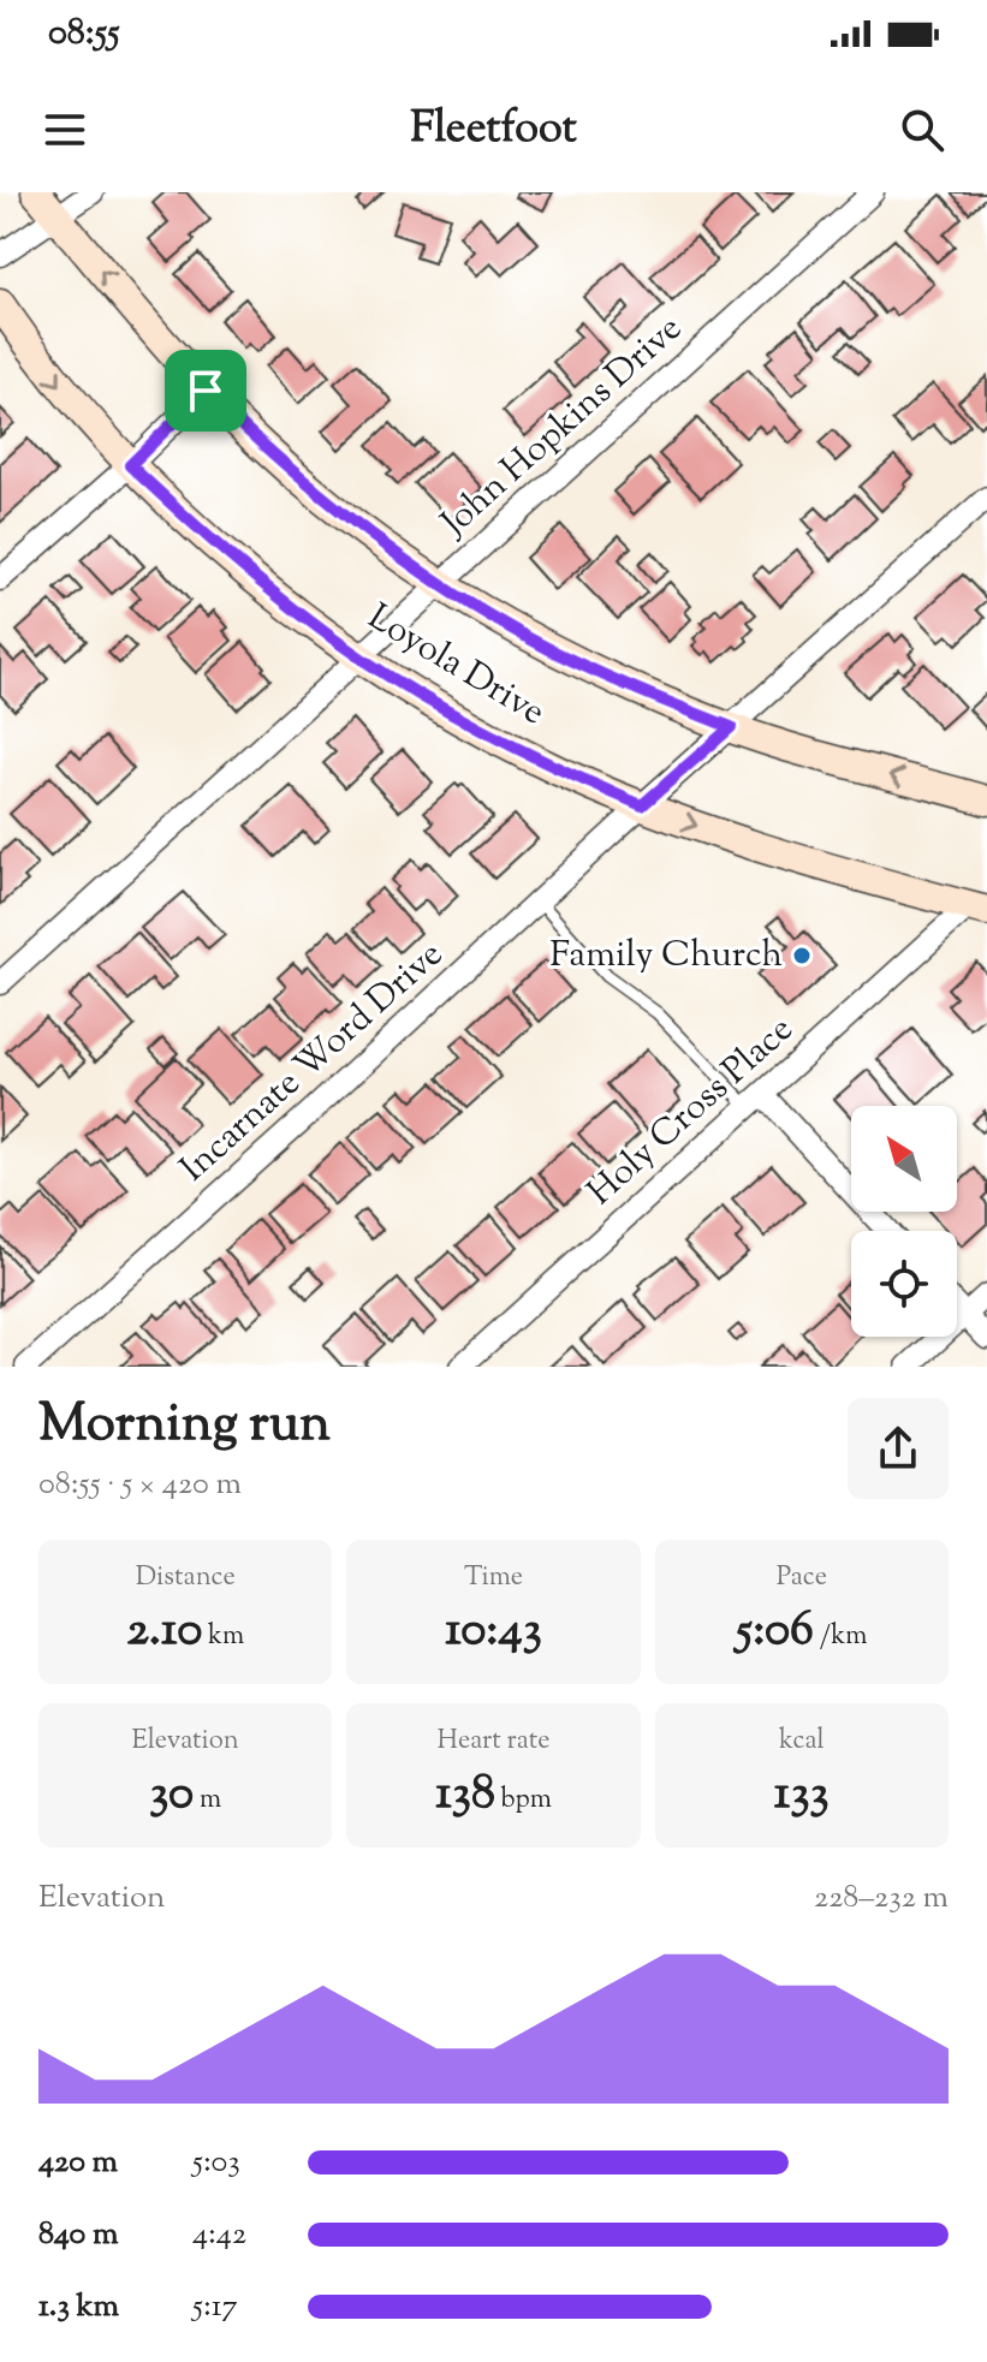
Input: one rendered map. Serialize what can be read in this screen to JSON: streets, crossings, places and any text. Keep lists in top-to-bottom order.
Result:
{
  "streets": {
    "main road": ["Loyola Drive"],
    "street": ["John Hopkins Drive", "Incarnate Word Drive", "Holy Cross Place"]
  },
  "crossings": [
    ["John Hopkins Drive", "Loyola Drive"],
    ["Loyola Drive", "Incarnate Word Drive"],
    ["Loyola Drive", "Holy Cross Place"]
  ],
  "places": ["Family Church"],
  "north": "top left",
  "page": {
    "status": "08:55",
    "header": "Fleetfoot",
    "heading": ["Morning run", "08:55 · 5 × 420 m"],
    "stats": [
      ["Distance", "2.10 km"],
      ["Time", "10:43"],
      ["Pace", "5:06 /km"],
      ["Elevation", "30 m"],
      ["Heart rate", "138 bpm"],
      ["kcal", "133"]
    ],
    "chart": ["Elevation", "228–232 m"],
    "list": [
      {
        "name": "420 m",
        "note": "5:03"
      },
      {
        "name": "840 m",
        "note": "4:42"
      },
      {
        "name": "1.3 km",
        "note": "5:17"
      }
    ]
  }
}
